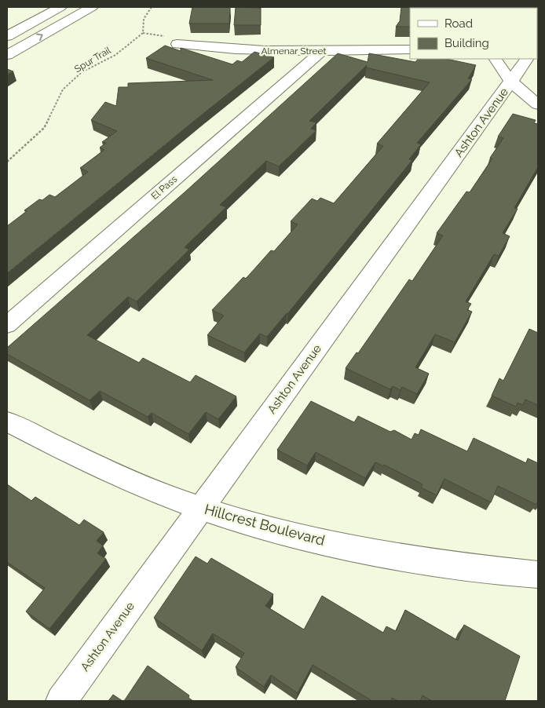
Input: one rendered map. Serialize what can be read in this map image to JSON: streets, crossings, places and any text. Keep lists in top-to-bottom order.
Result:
{
  "streets": {
    "street": [
      "Almenar Street",
      "Ashton Avenue",
      "El Pass",
      "Hillcrest Boulevard"
    ],
    "path": ["Spur Trail"]
  },
  "crossings": [
    ["Almenar Street", "El Pass"],
    ["Ashton Avenue", "Hillcrest Boulevard"]
  ],
  "legend": ["Road", "Building"]
}
